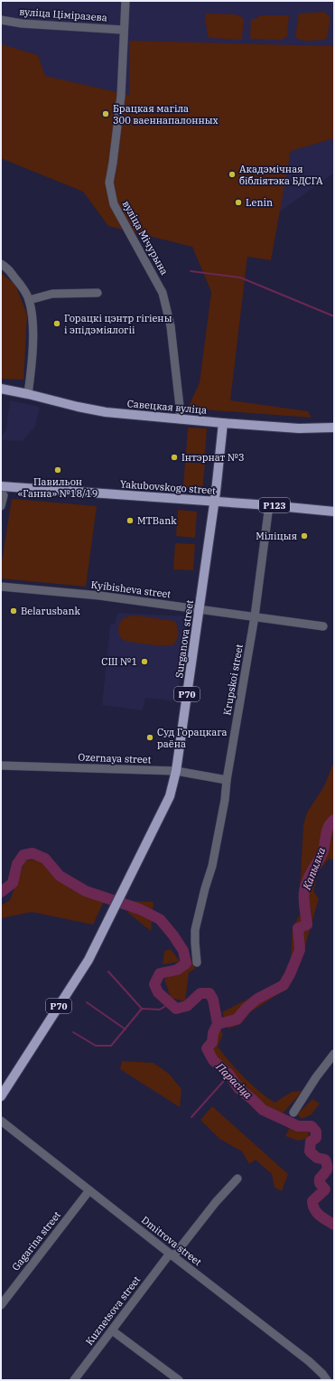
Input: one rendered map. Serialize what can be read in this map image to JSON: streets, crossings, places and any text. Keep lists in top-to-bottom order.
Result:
{
  "streets": {
    "main road": [
      "Савецкая вуліца",
      "Yakubovskogo street",
      "Р123",
      "Surganova street",
      "Р70"
    ],
    "street": [
      "вуліца Ціміразева",
      "вуліца Мічурына",
      "Kyibisheva street",
      "Krupskoi street",
      "Ozernaya street",
      "Gagarina street",
      "Dmitrova street",
      "Kuznetsova street"
    ]
  },
  "crossings": [
    ["вуліца Ціміразева", "вуліца Мічурына"],
    ["вуліца Мічурына", "Савецкая вуліца"],
    ["Савецкая вуліца", "Surganova street"],
    ["Yakubovskogo street", "Surganova street"],
    ["Yakubovskogo street", "Krupskoi street"],
    ["Kyibisheva street", "Surganova street"],
    ["Kyibisheva street", "Krupskoi street"],
    ["Surganova street", "Ozernaya street"],
    ["Krupskoi street", "Ozernaya street"],
    ["Gagarina street", "Dmitrova street"],
    ["Dmitrova street", "Kuznetsova street"]
  ],
  "water": ["Капылка", "Парасіца"],
  "places": [
    "Брацкая магіла 300 ваеннапалонных",
    "Акадэмічная бібліятэка БДСГА",
    "Lenin",
    "Горацкі цэнтр гігіены і эпідэміялогіі",
    "Інтэрнат №3",
    "Павильон «Ганна» №18/19",
    "MTBank",
    "Міліцыя",
    "Belarusbank",
    "СШ №1",
    "Суд Горацкага раёна"
  ]
}
